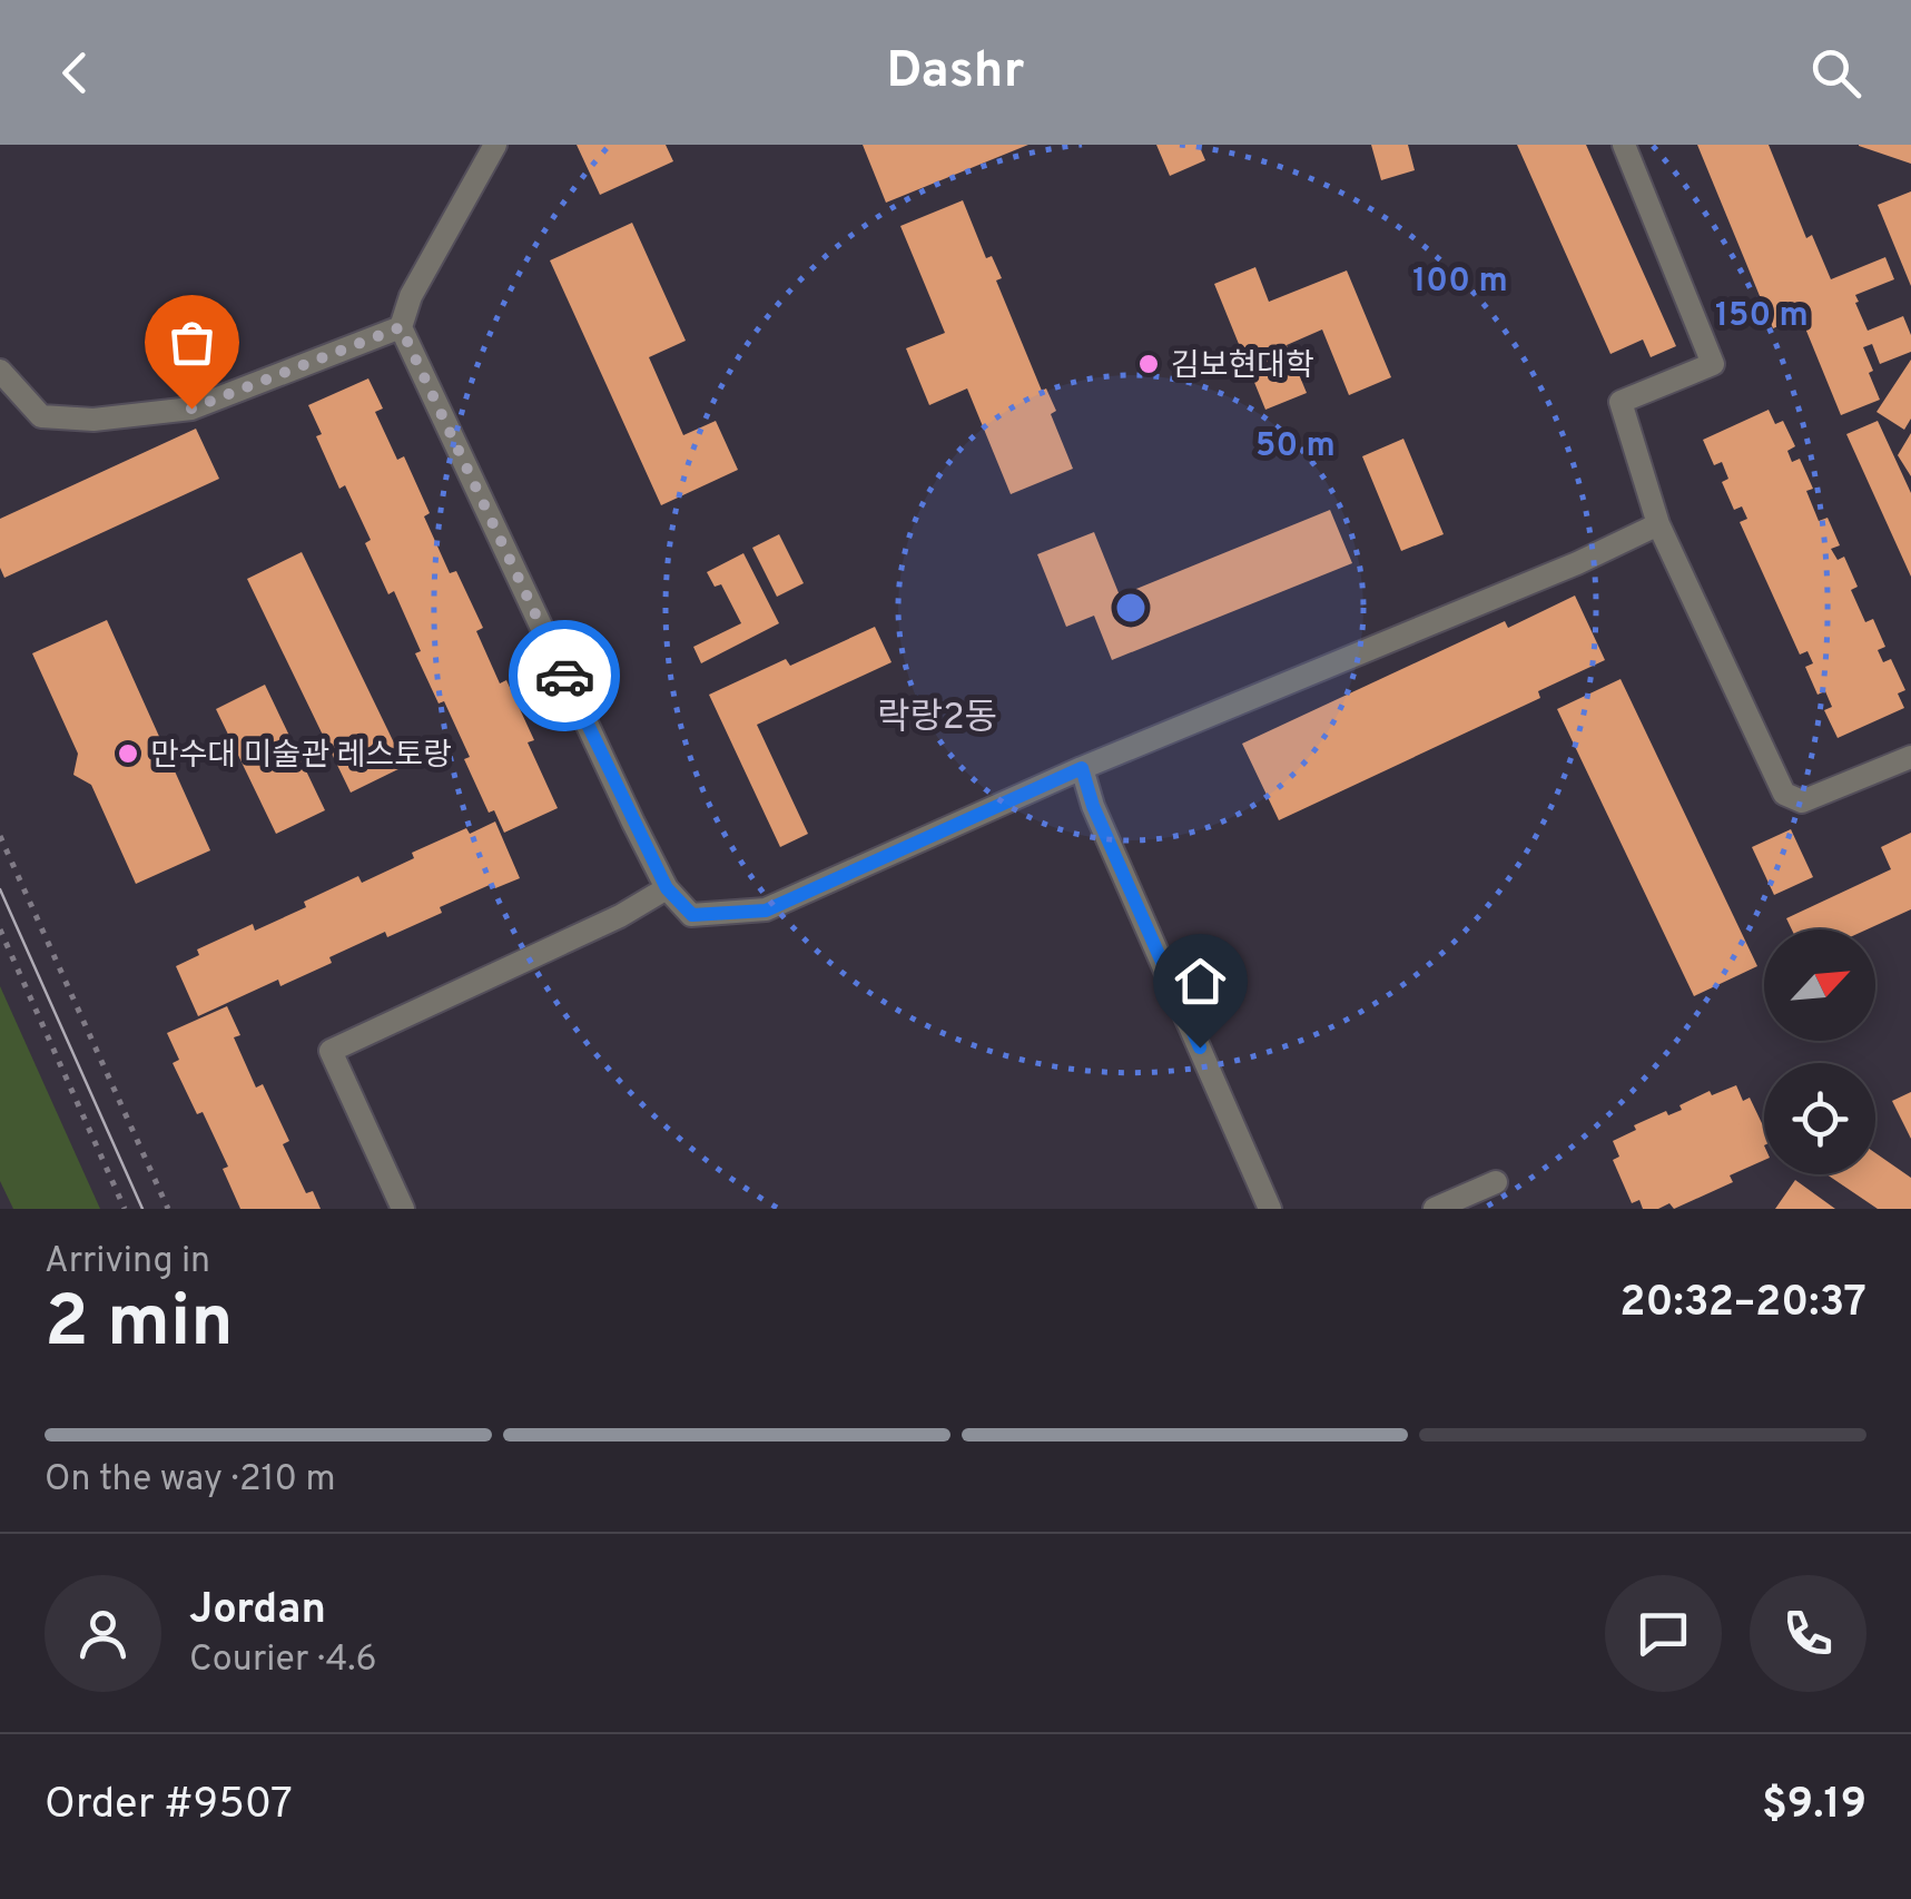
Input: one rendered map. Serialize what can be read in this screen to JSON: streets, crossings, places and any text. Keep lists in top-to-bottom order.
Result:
{
  "districts": ["락랑2동"],
  "places": ["김보현대학", "만수대 미술관 레스토랑"],
  "north": "top right",
  "page": {
    "header": "Dashr",
    "heading": ["2 min", "Arriving in", "20:32–20:37"],
    "panel": [
      "Jordan",
      "Courier · 4.6",
      "Order #9507",
      "$9.19"
    ],
    "bar": "On the way · 210 m"
  },
  "rings": ["100 m", "150 m", "50 m"]
}
